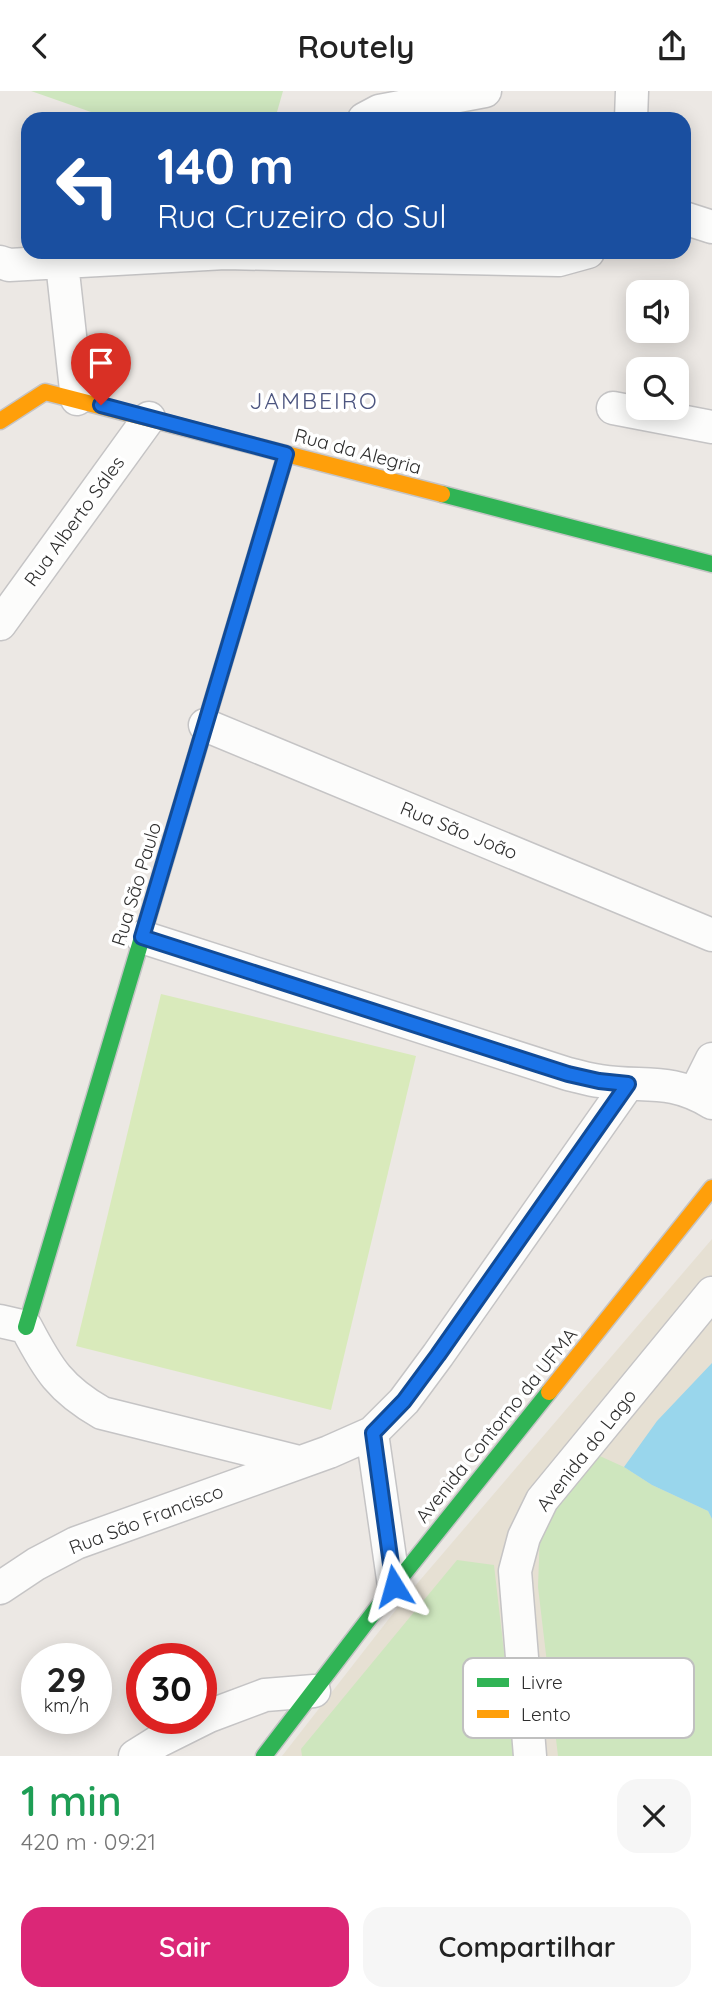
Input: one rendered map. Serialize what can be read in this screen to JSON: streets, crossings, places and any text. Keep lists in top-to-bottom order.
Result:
{
  "streets": {
    "street": [
      "Rua da Alegria",
      "Rua Alberto Sáles",
      "Rua São João",
      "Rua São Paulo",
      "Avenida Contorno da UFMA",
      "Avenida do Lago",
      "Rua São Francisco"
    ]
  },
  "crossings": [
    ["Rua da Alegria", "Rua Alberto Sáles"],
    ["Rua da Alegria", "Rua São Paulo"],
    ["Rua São João", "Rua São Paulo"]
  ],
  "districts": ["JAMBEIRO"],
  "legend": ["Livre", "Lento"],
  "page": {
    "header": "Routely",
    "turn": ["140 m", "Rua Cruzeiro do Sul"],
    "speed": "29 km/h",
    "limit": "30",
    "heading": ["1 min", "420 m · 09:21"],
    "buttons": ["Sair", "Compartilhar"]
  }
}
